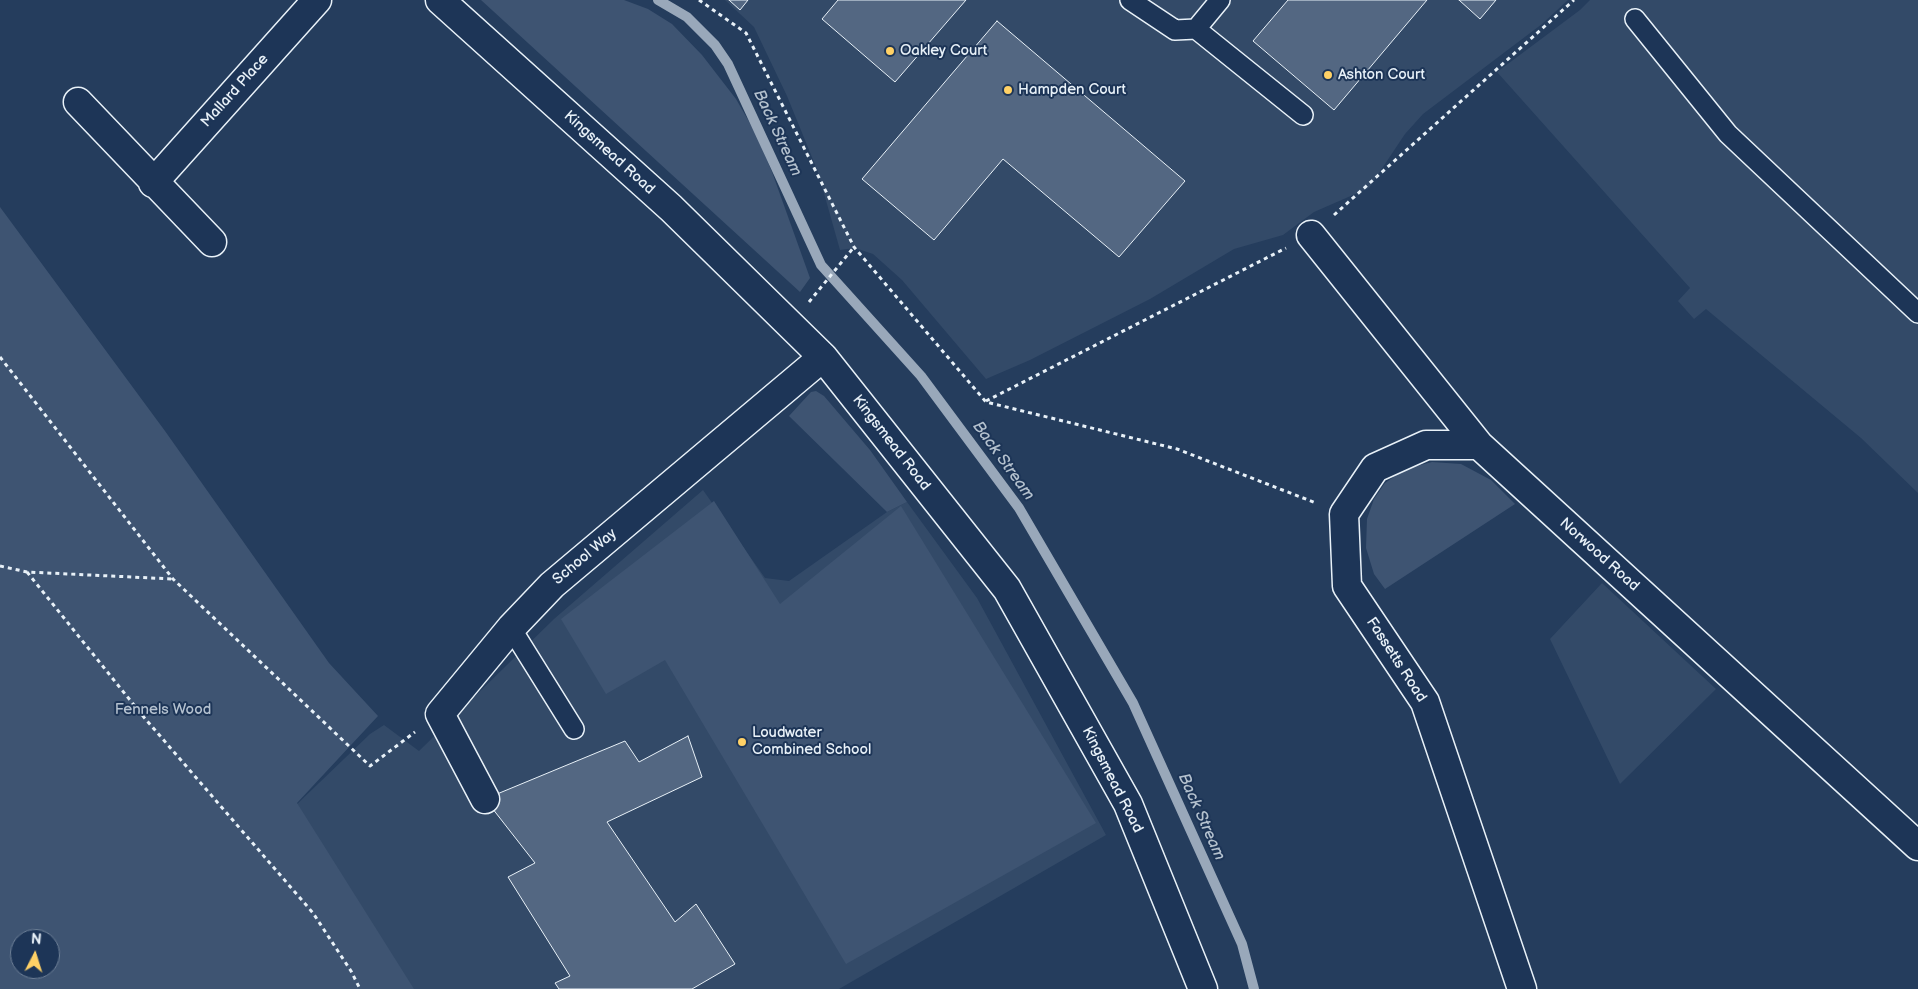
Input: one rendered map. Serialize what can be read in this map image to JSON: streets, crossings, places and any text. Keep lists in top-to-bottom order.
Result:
{
  "streets": {
    "street": [
      "Mallard Place",
      "Kingsmead Road",
      "Norwood Road",
      "School Way",
      "Fassetts Road"
    ]
  },
  "crossings": [
    ["Kingsmead Road", "School Way"]
  ],
  "water": ["Back Stream"],
  "parks": ["Fennels Wood"],
  "places": [
    "Oakley Court",
    "Ashton Court",
    "Hampden Court",
    "Loudwater Combined School"
  ],
  "north": "top"
}
